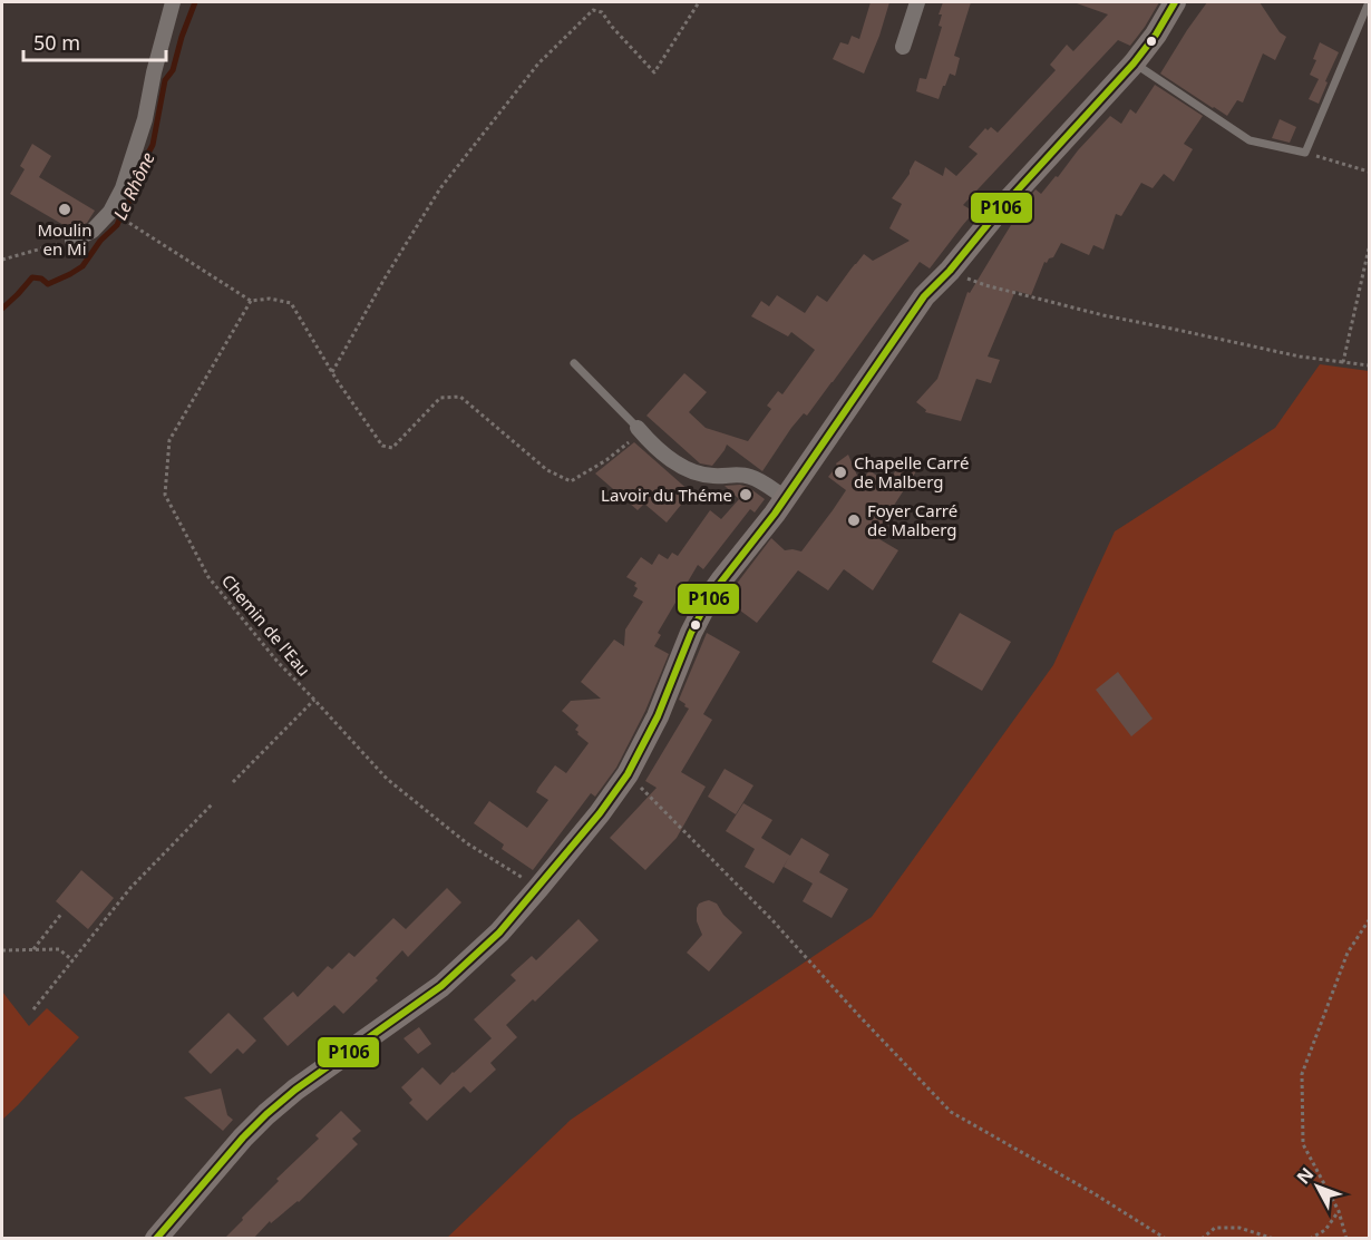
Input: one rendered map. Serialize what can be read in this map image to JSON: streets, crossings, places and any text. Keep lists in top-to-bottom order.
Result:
{
  "streets": {
    "path": ["Chemin de l'Eau"]
  },
  "water": ["Le Rhône"],
  "places": [
    "Moulin en Mi",
    "Chapelle Carré de Malberg",
    "Lavoir du Théme",
    "Foyer Carré de Malberg"
  ],
  "lines": ["transit line P106"],
  "scale_bar": "50 m",
  "north": "top left"
}
